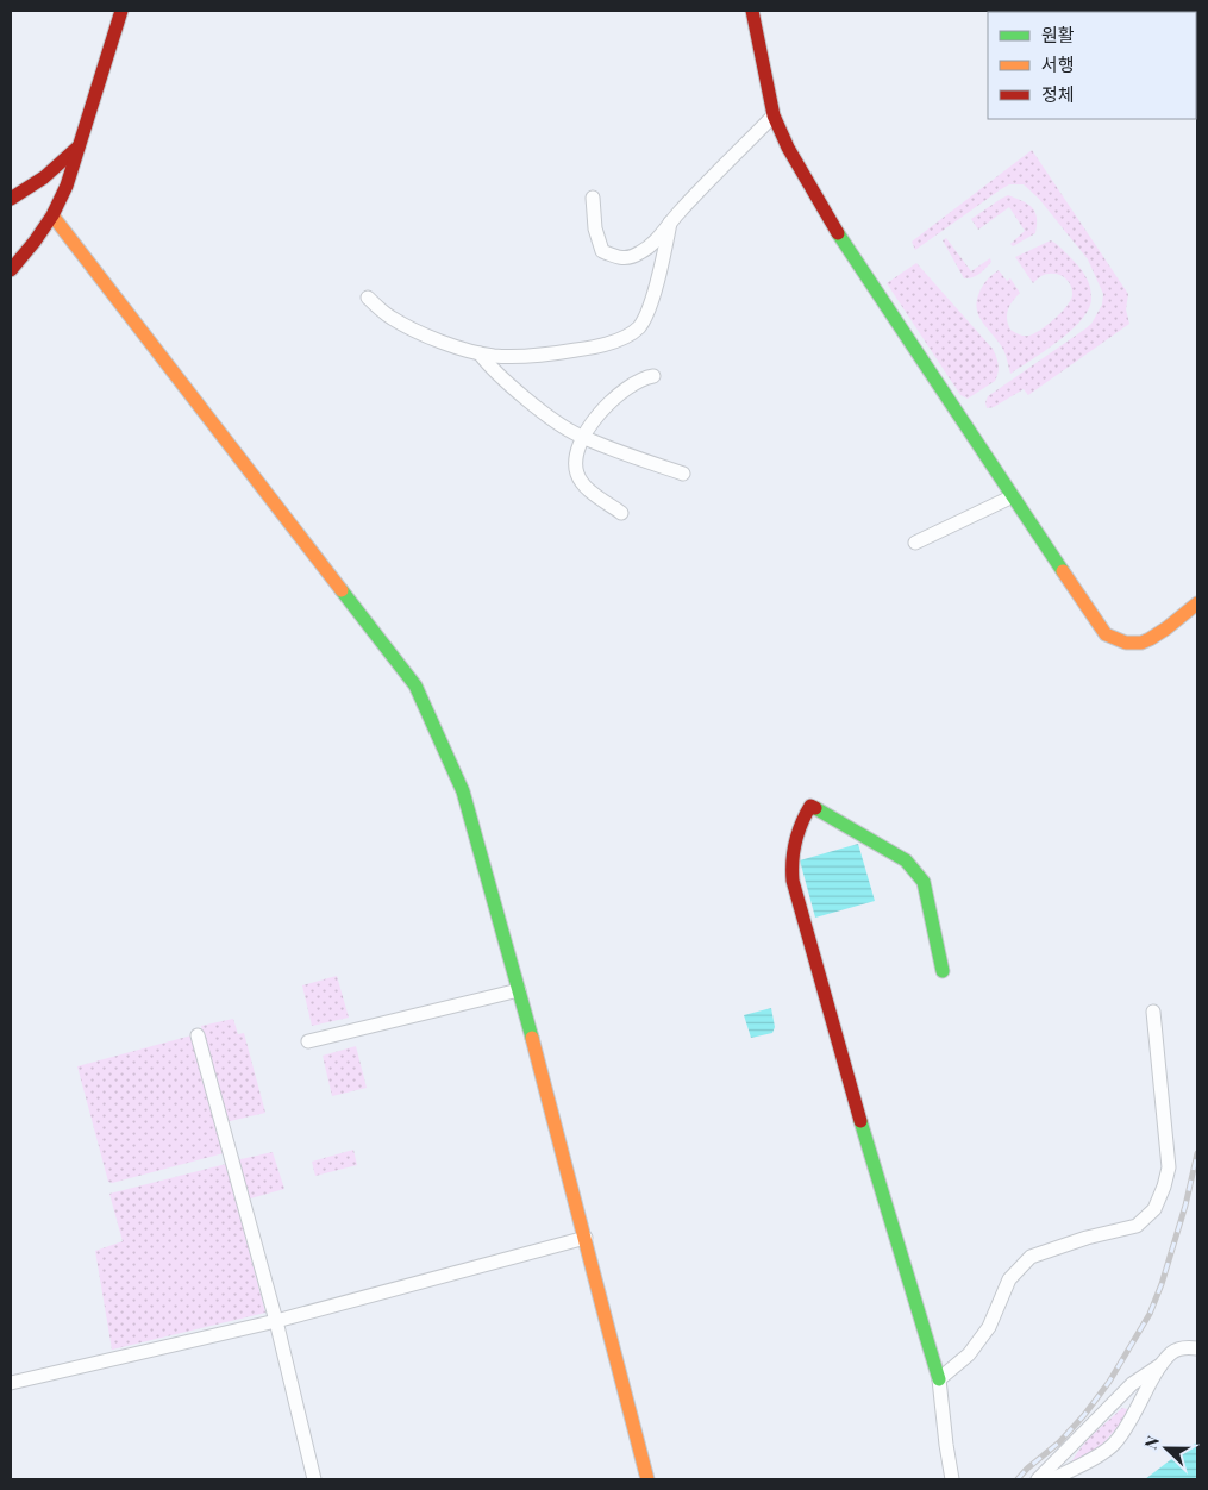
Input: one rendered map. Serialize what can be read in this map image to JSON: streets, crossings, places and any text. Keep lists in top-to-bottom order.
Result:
{
  "legend": ["원활", "서행", "정체"],
  "north": "left"
}
